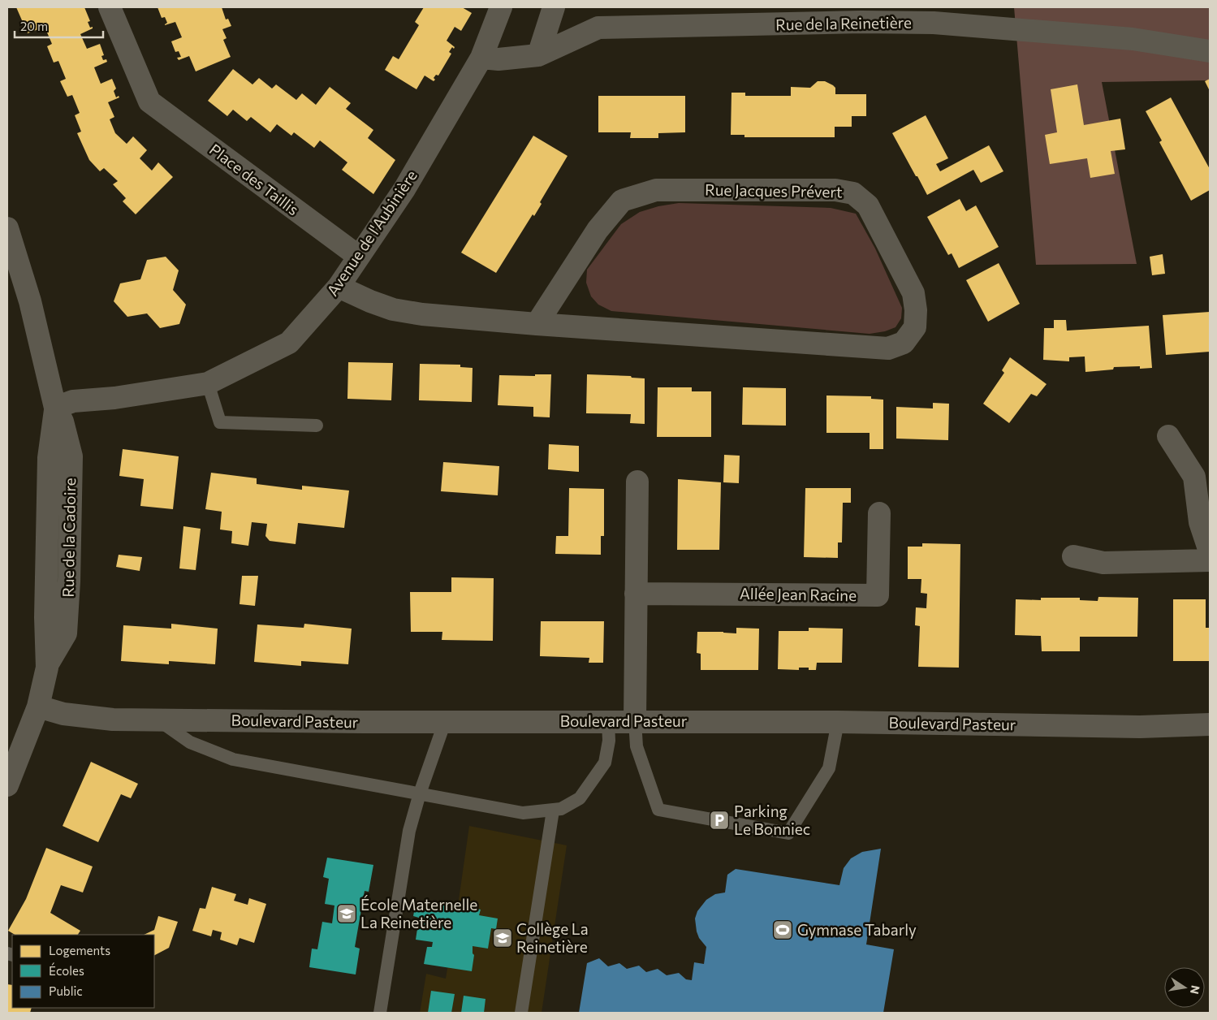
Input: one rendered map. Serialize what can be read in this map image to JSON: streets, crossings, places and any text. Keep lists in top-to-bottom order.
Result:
{
  "streets": {
    "street": [
      "Rue de la Reinetière",
      "Place des Taillis",
      "Rue Jacques Prévert",
      "Avenue de l'Aubinière",
      "Rue de la Cadoire",
      "Allée Jean Racine",
      "Boulevard Pasteur"
    ]
  },
  "crossings": [
    ["Rue de la Reinetière", "Avenue de l'Aubinière"],
    ["Place des Taillis", "Avenue de l'Aubinière"],
    ["Rue Jacques Prévert", "Avenue de l'Aubinière"],
    ["Avenue de l'Aubinière", "Rue de la Cadoire"],
    ["Rue de la Cadoire", "Boulevard Pasteur"]
  ],
  "places": {
    "parking": ["Parking Le Bonniec"],
    "school or university": ["École Maternelle La Reinetière", "Collège La Reinetière"],
    "sports": ["Gymnase Tabarly"]
  },
  "legend": ["Logements", "Écoles", "Public"],
  "scale_bar": "20 m",
  "north": "right"
}
